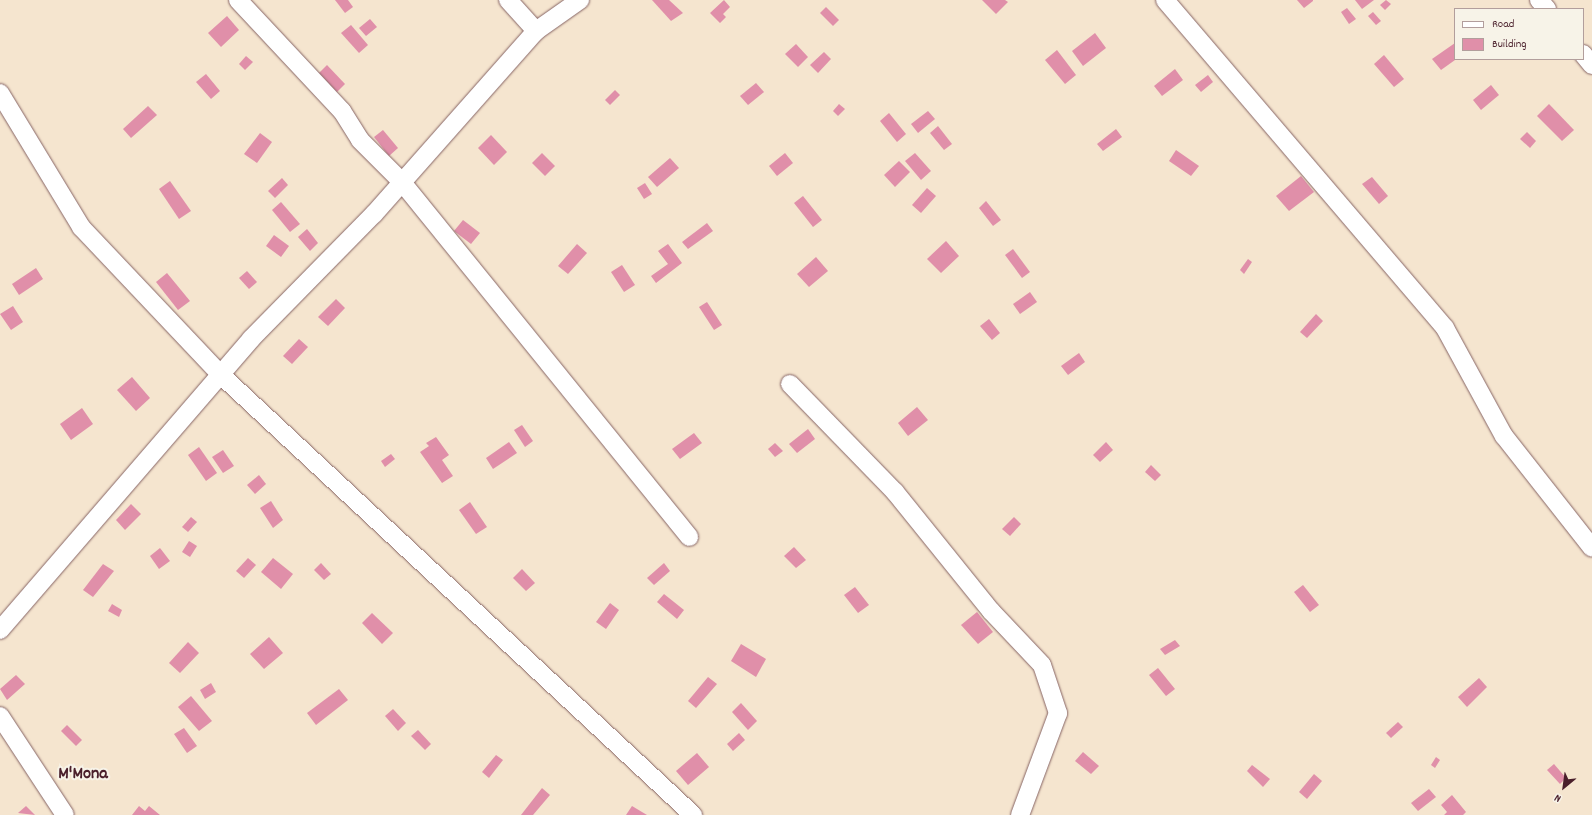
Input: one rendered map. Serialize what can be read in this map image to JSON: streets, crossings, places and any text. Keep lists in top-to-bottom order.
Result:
{
  "districts": ["M'Mona"],
  "legend": ["Road", "Building"],
  "north": "bottom left"
}
